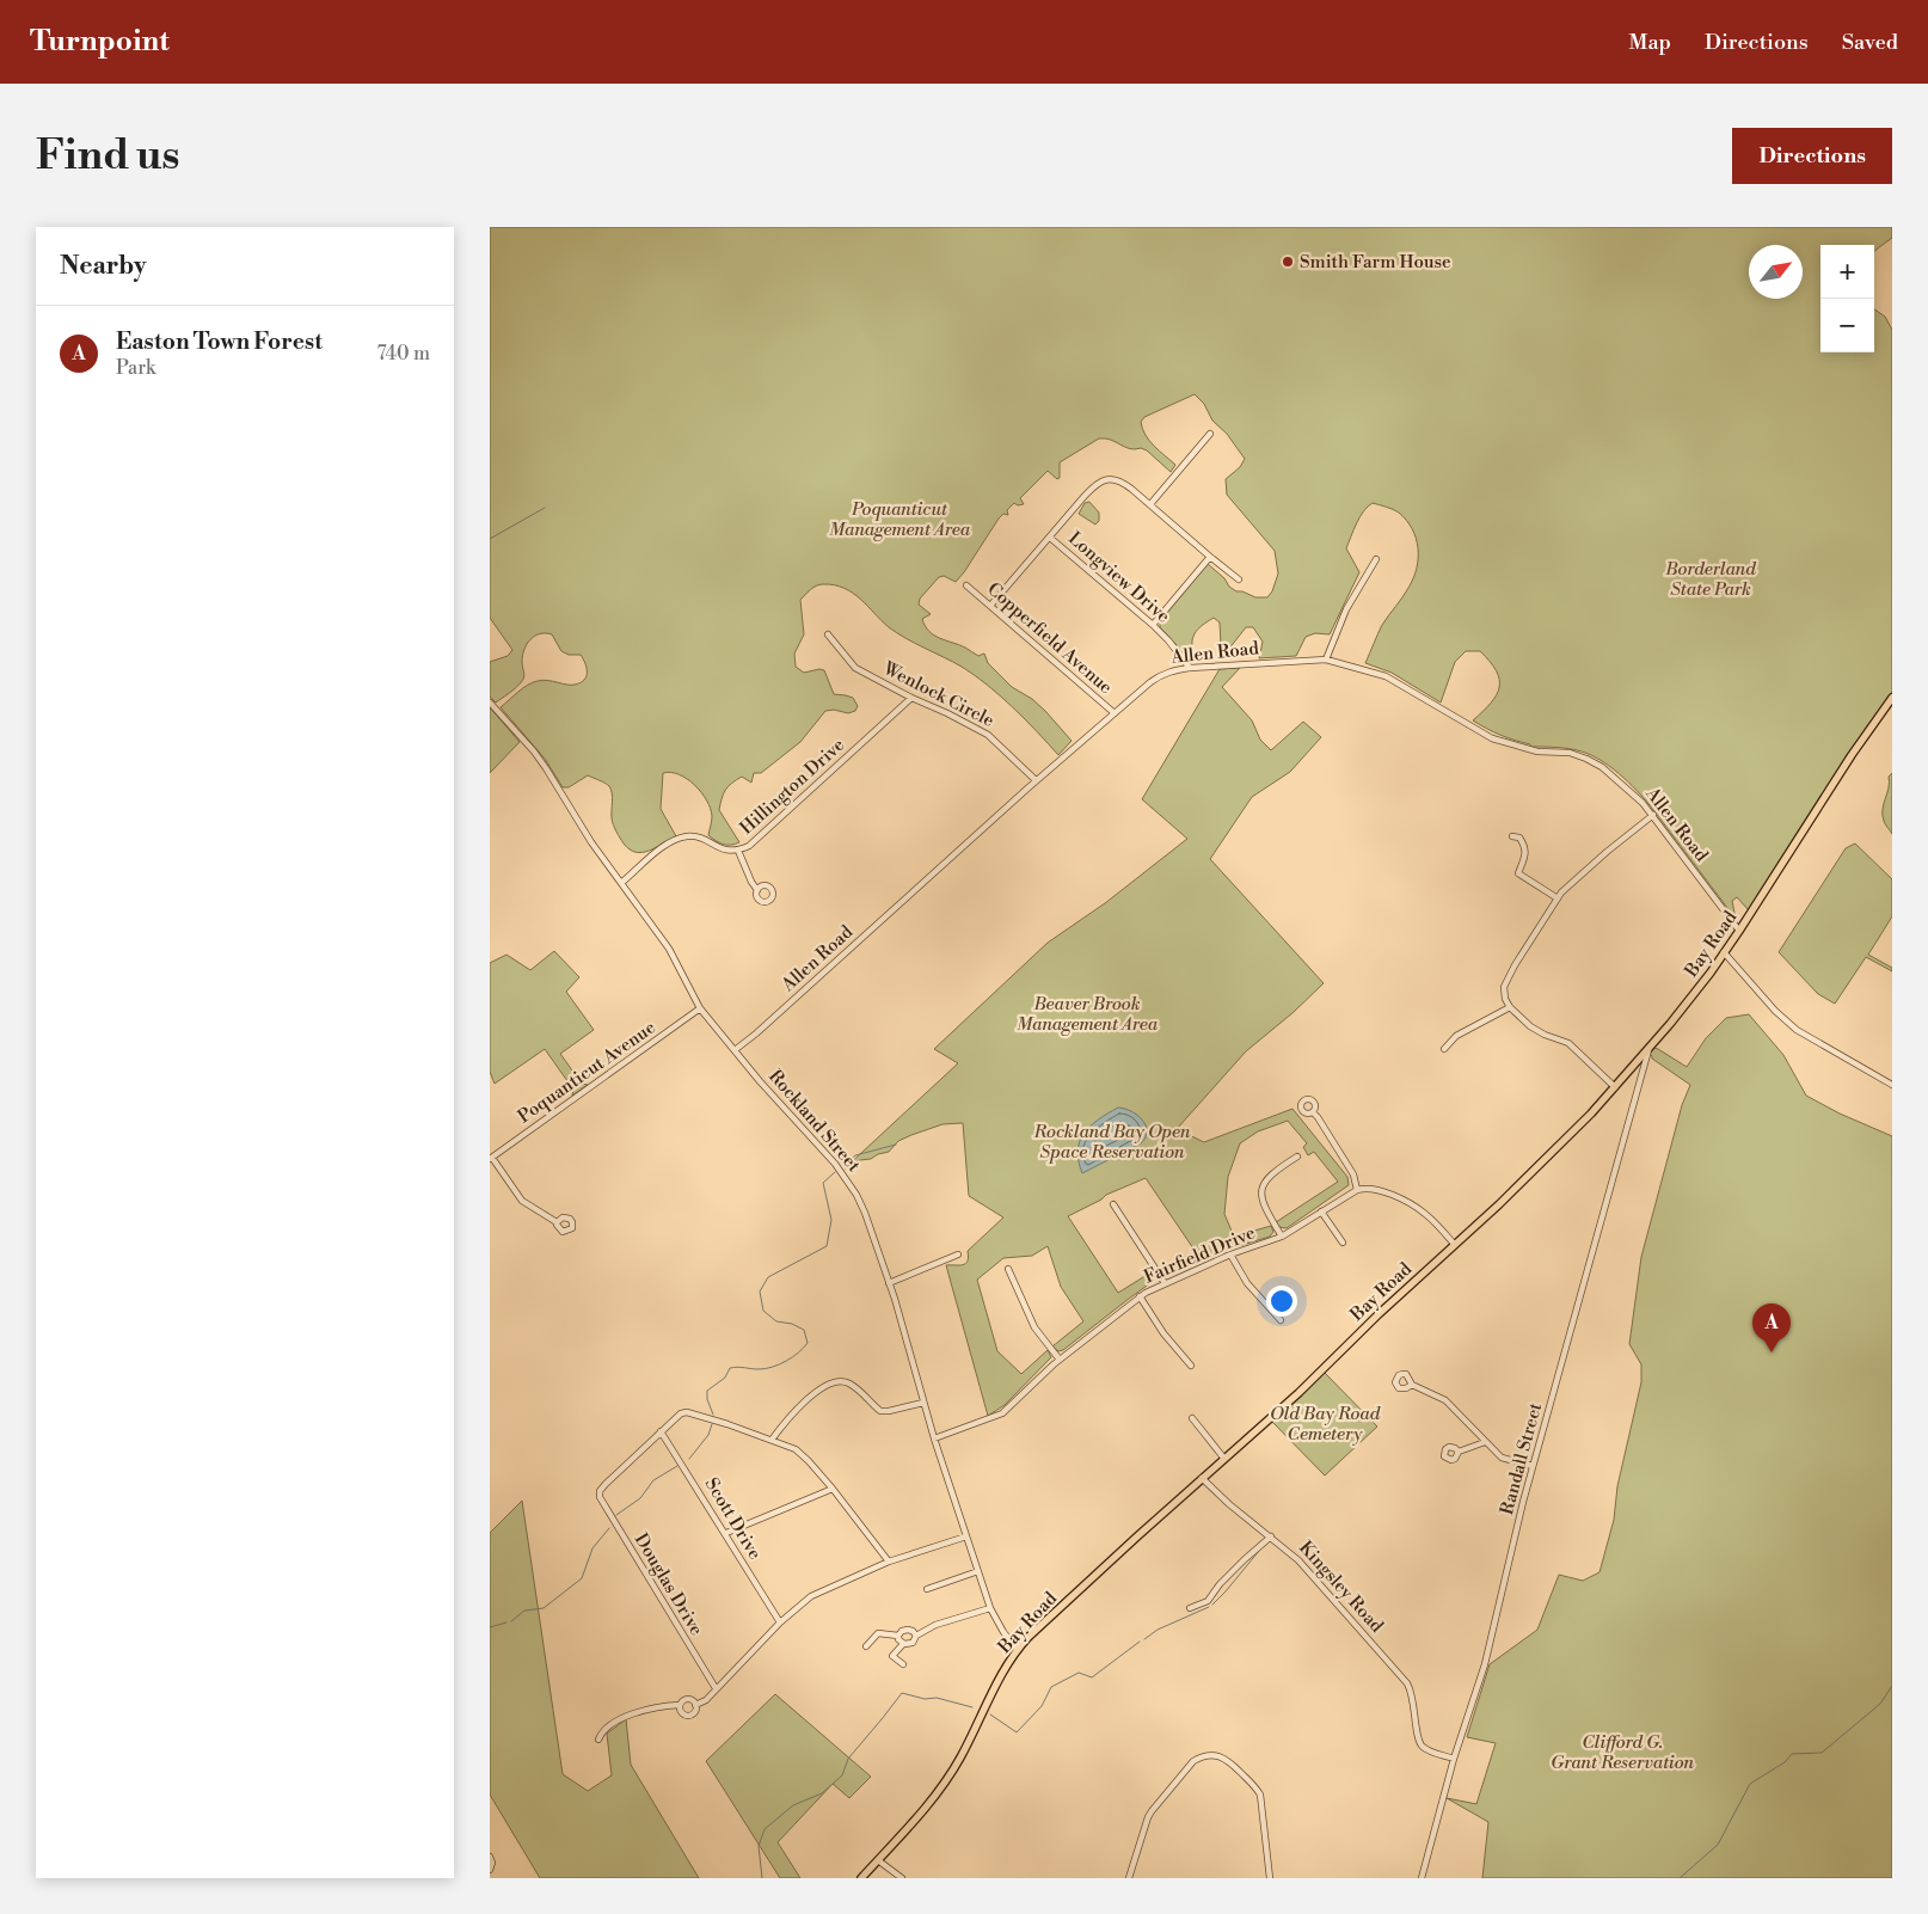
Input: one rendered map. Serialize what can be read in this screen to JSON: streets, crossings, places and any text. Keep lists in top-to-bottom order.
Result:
{
  "streets": {
    "main road": ["Bay Road"],
    "street": [
      "Longview Drive",
      "Copperfield Avenue",
      "Allen Road",
      "Wenlock Circle",
      "Hillington Drive",
      "Poquanticut Avenue",
      "Rockland Street",
      "Fairfield Drive",
      "Randall Street",
      "Scott Drive",
      "Douglas Drive",
      "Kingsley Road"
    ]
  },
  "crossings": [
    ["Longview Drive", "Allen Road"],
    ["Copperfield Avenue", "Allen Road"],
    ["Allen Road", "Wenlock Circle"],
    ["Allen Road", "Bay Road"],
    ["Allen Road", "Rockland Street"],
    ["Wenlock Circle", "Hillington Drive"],
    ["Hillington Drive", "Rockland Street"],
    ["Bay Road", "Rockland Street"],
    ["Bay Road", "Randall Street"],
    ["Bay Road", "Kingsley Road"],
    ["Poquanticut Avenue", "Rockland Street"],
    ["Rockland Street", "Fairfield Drive"],
    ["Randall Street", "Kingsley Road"],
    ["Scott Drive", "Douglas Drive"]
  ],
  "parks": [
    "Poquanticut Management Area",
    "Borderland State Park",
    "Beaver Brook Management Area",
    "Rockland Bay Open Space Reservation",
    "Old Bay Road Cemetery",
    "Clifford G. Grant Reservation"
  ],
  "places": ["Smith Farm House"],
  "north": "top right",
  "page": {
    "header": "Turnpoint",
    "nav": ["Map", "Directions", "Saved"],
    "buttons": "Directions",
    "title": "Find us",
    "heading": "Nearby",
    "map_buttons": ["+", "−"],
    "list": [
      {
        "mark": "A",
        "name": "Easton Town Forest",
        "note": "Park",
        "value": "740 m"
      }
    ],
    "pins": "A"
  }
}
